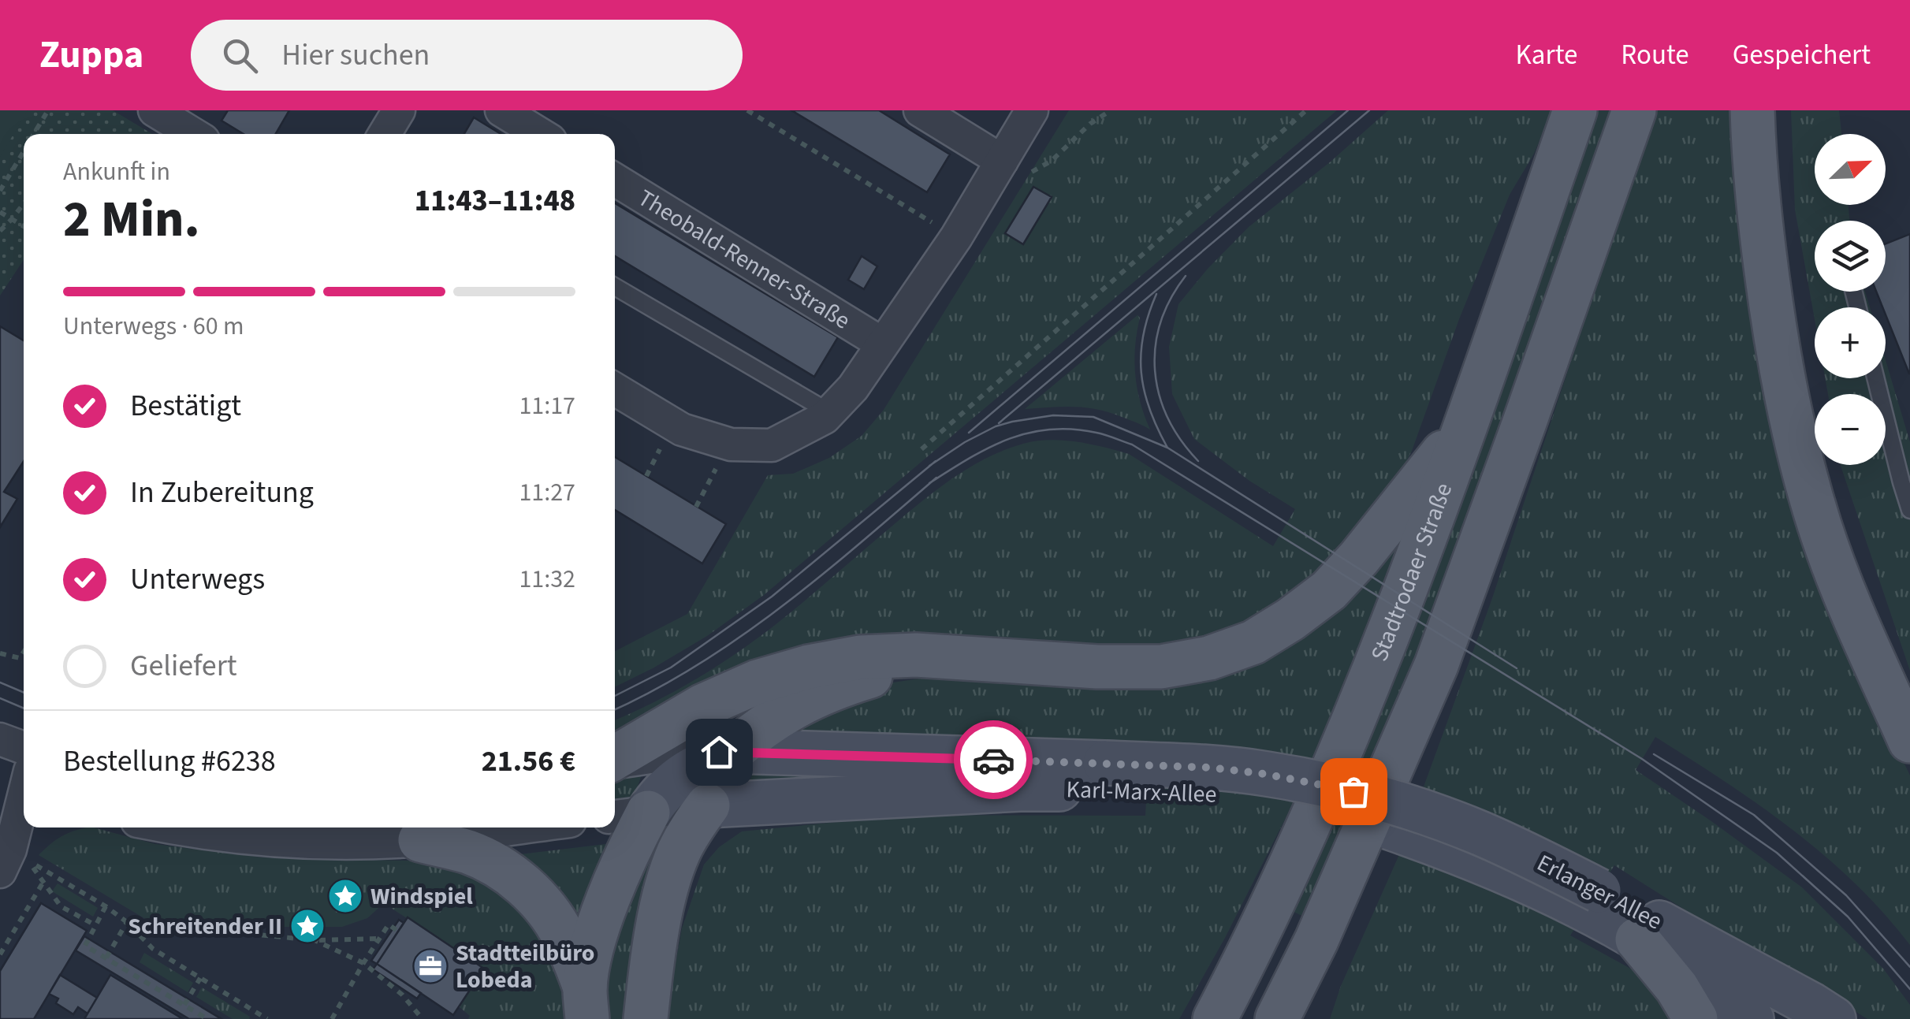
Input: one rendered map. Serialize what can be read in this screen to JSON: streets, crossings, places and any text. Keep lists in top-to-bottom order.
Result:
{
  "streets": {
    "main road": ["Stadtrodaer Straße", "Karl-Marx-Allee", "Erlanger Allee"],
    "street": ["Theobald-Renner-Straße"]
  },
  "crossings": [
    ["Karl-Marx-Allee", "Erlanger Allee"]
  ],
  "places": {
    "place": ["Windspiel", "Schreitender II"],
    "office": ["Stadtteilbüro Lobeda"]
  },
  "north": "top right",
  "page": {
    "header": "Zuppa",
    "search": "Hier suchen",
    "nav": ["Karte", "Route", "Gespeichert"],
    "map_buttons": ["+", "−"],
    "heading": ["2 Min.", "Ankunft in", "11:43–11:48"],
    "panel": ["Bestellung #6238", "21.56 €"],
    "bar": "Unterwegs · 60 m",
    "list": [
      ["Bestätigt", "11:17"],
      ["In Zubereitung", "11:27"],
      ["Unterwegs", "11:32"],
      "Geliefert"
    ]
  }
}
